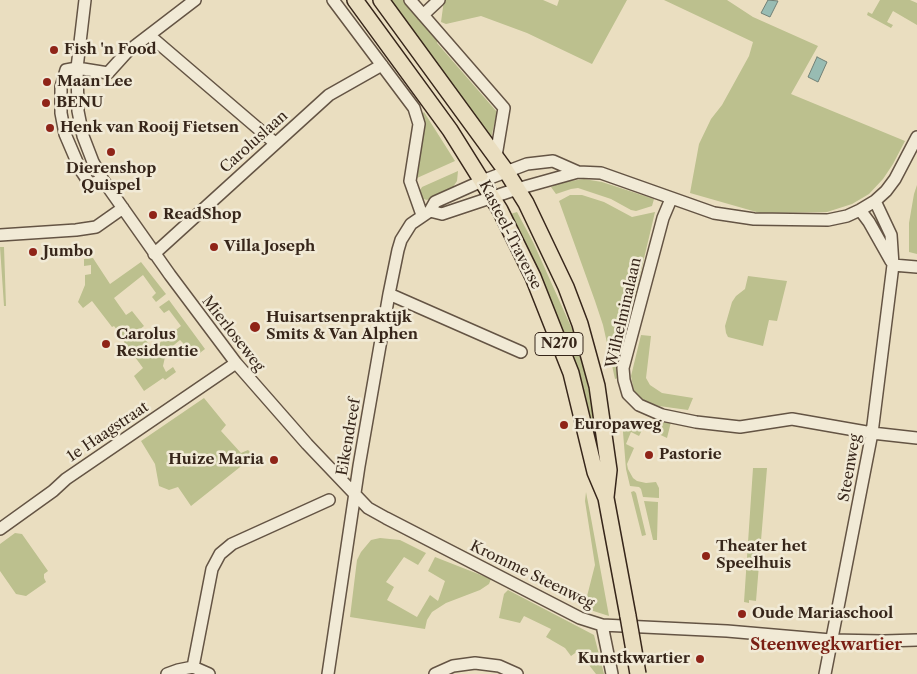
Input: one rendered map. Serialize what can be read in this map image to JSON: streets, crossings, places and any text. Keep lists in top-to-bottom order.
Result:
{
  "streets": {
    "main road": ["Kasteel-Traverse", "N270"],
    "street": [
      "Caroluslaan",
      "Wilhelminalaan",
      "Mierloseweg",
      "1e Haagstraat",
      "Eikendreef",
      "Steenweg",
      "Kromme Steenweg"
    ]
  },
  "crossings": [
    ["Caroluslaan", "Mierloseweg"],
    ["Kasteel-Traverse", "Eikendreef"],
    ["Wilhelminalaan", "Steenweg"],
    ["Mierloseweg", "1e Haagstraat"],
    ["Mierloseweg", "Eikendreef"],
    ["Mierloseweg", "Kromme Steenweg"],
    ["Eikendreef", "Kromme Steenweg"],
    ["Steenweg", "Kromme Steenweg"]
  ],
  "districts": ["Steenwegkwartier"],
  "places": [
    "Fish 'n Food",
    "Maan Lee",
    "BENU",
    "Henk van Rooij Fietsen",
    "Dierenshop Quispel",
    "ReadShop",
    "Villa Joseph",
    "Jumbo",
    "Huisartsenpraktijk Smits & Van Alphen",
    "Carolus Residentie",
    "Europaweg",
    "Pastorie",
    "Huize Maria",
    "Theater het Speelhuis",
    "Oude Mariaschool",
    "Kunstkwartier"
  ]
}
